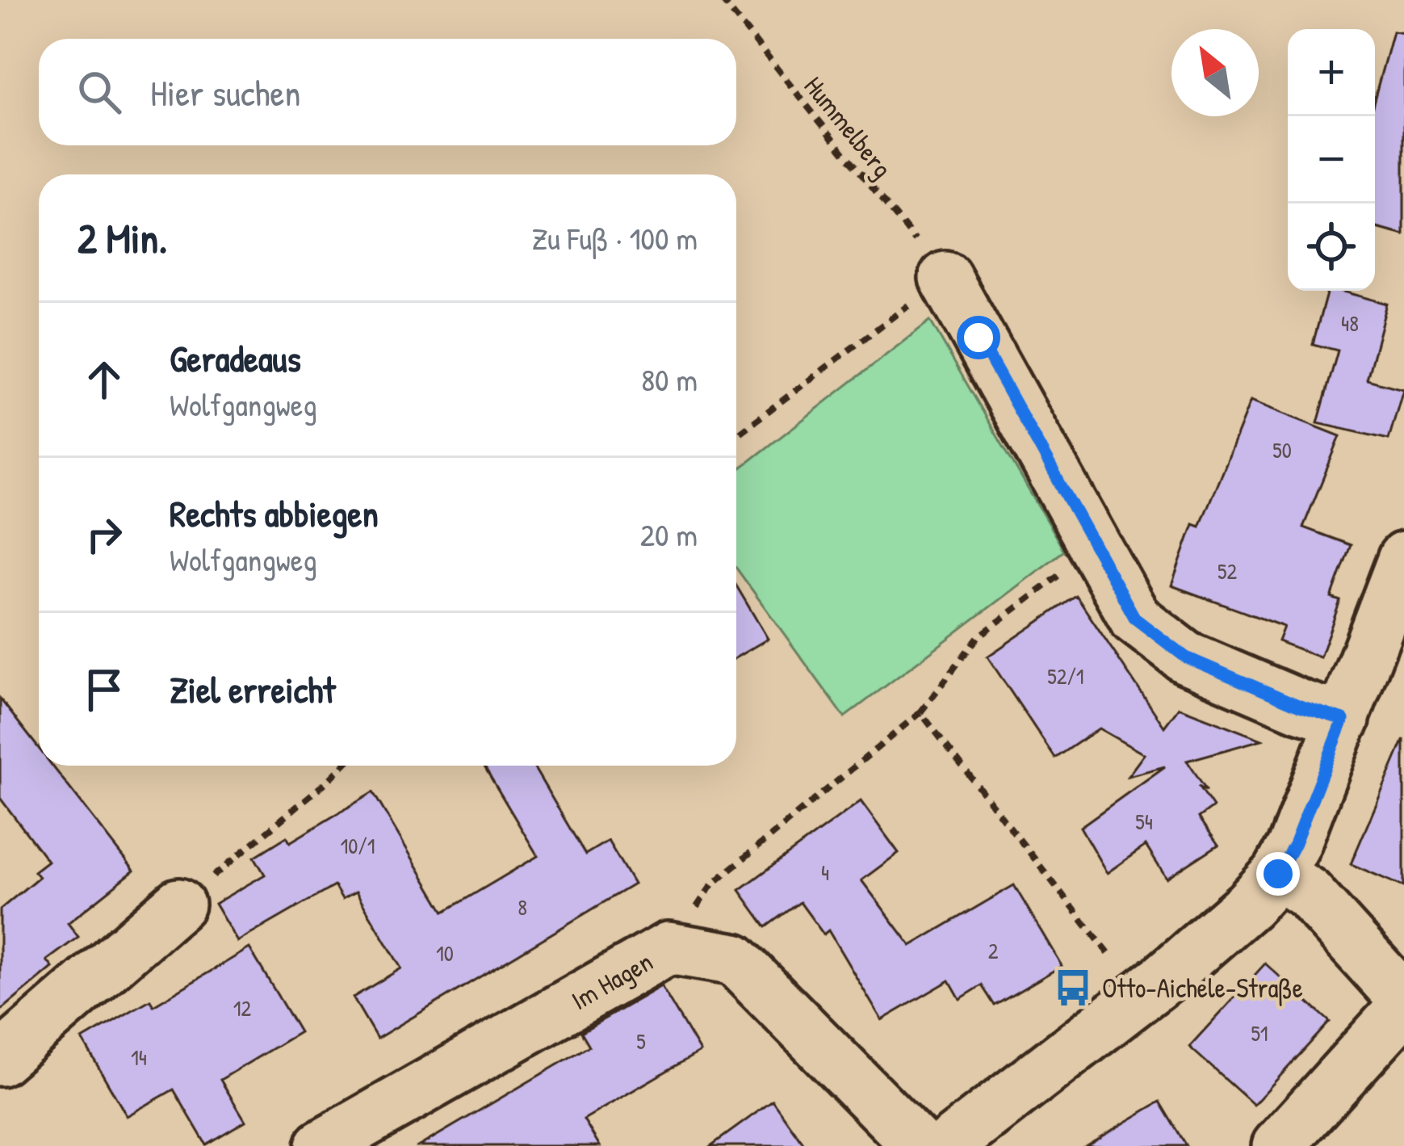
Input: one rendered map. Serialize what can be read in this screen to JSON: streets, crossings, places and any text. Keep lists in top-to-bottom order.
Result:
{
  "streets": {
    "street": ["Im Hagen"],
    "path": ["Hummelberg"]
  },
  "places": {
    "bus stop": ["Otto-Aichele-Straße"]
  },
  "house_numbers": [
    "48",
    "50",
    "52",
    "52/1",
    "54",
    "10/1",
    "4",
    "8",
    "2",
    "10",
    "12",
    "51",
    "5",
    "14"
  ],
  "north": "top left",
  "page": {
    "map_buttons": ["+", "−"],
    "search": "Hier suchen",
    "heading": ["2 Min.", "Zu Fuß · 100 m"],
    "list": [
      ["Geradeaus", "Wolfgangweg", "80 m"],
      ["Rechts abbiegen", "Wolfgangweg", "20 m"],
      "Ziel erreicht"
    ]
  }
}
